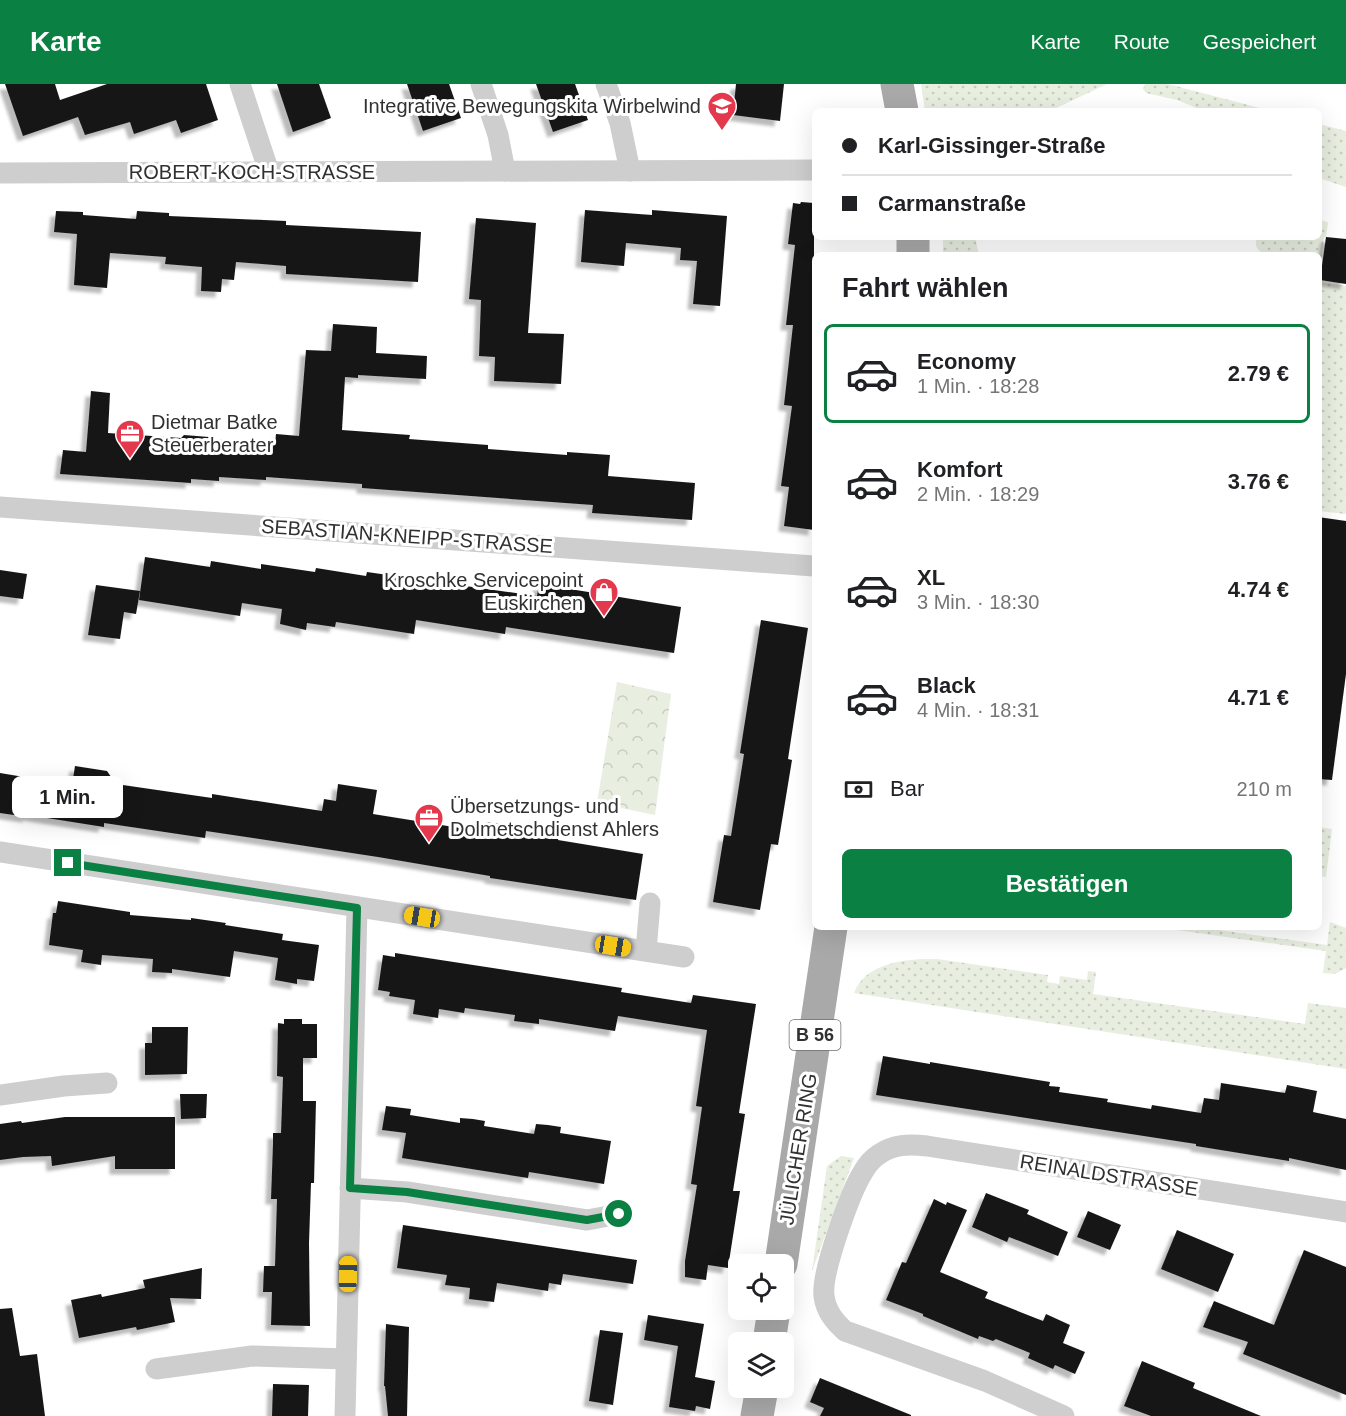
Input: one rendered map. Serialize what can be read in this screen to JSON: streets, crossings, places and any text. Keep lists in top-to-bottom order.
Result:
{
  "streets": {
    "main road": ["B 56", "JÜLICHER RING"],
    "street": ["ROBERT-KOCH-STRASSE", "SEBASTIAN-KNEIPP-STRASSE", "REINALDSTRASSE"]
  },
  "places": {
    "school or university": ["Integrative Bewegungskita Wirbelwind"],
    "office": ["Dietmar Batke Steuerberater", "Übersetzungs- und Dolmetschdienst Ahlers"],
    "shop": ["Kroschke Servicepoint Euskirchen"]
  },
  "page": {
    "header": "Karte",
    "nav": ["Karte", "Route", "Gespeichert"],
    "banner": ["Karl-Gissinger-Straße", "Carmanstraße"],
    "heading": "Fahrt wählen",
    "list": [
      {
        "name": "Economy",
        "note": "1 Min. · 18:28",
        "value": "2.79 €"
      },
      {
        "name": "Komfort",
        "note": "2 Min. · 18:29",
        "value": "3.76 €"
      },
      {
        "name": "XL",
        "note": "3 Min. · 18:30",
        "value": "4.74 €"
      },
      {
        "name": "Black",
        "note": "4 Min. · 18:31",
        "value": "4.71 €"
      }
    ],
    "pay": ["Bar", "210 m"],
    "bubble": "1 Min.",
    "buttons": "Bestätigen"
  }
}
